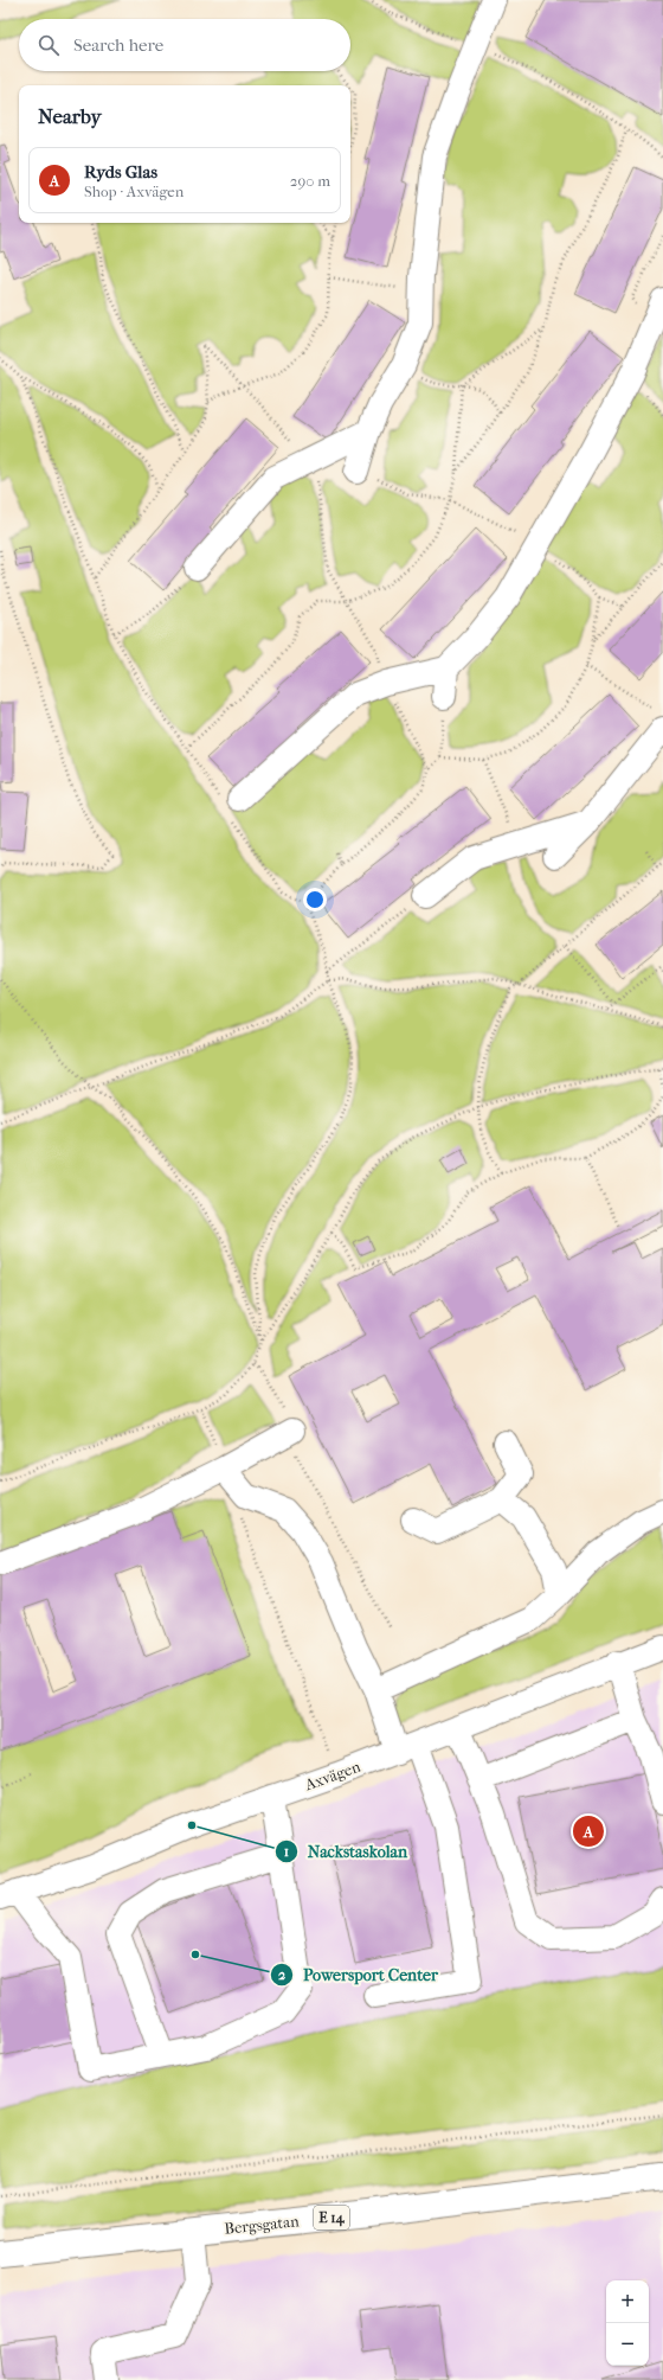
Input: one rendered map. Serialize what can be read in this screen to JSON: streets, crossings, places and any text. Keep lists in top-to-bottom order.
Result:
{
  "streets": {
    "highway": ["E 14", "Bergsgatan"],
    "street": ["Axvägen"]
  },
  "places": ["Nackstaskolan", "Powersport Center"],
  "page": {
    "search": "Search here",
    "heading": "Nearby",
    "list": [
      {
        "mark": "A",
        "name": "Ryds Glas",
        "note": "Shop · Axvägen",
        "value": "290 m"
      }
    ],
    "pins": "A",
    "map_buttons": ["+", "−"]
  }
}
